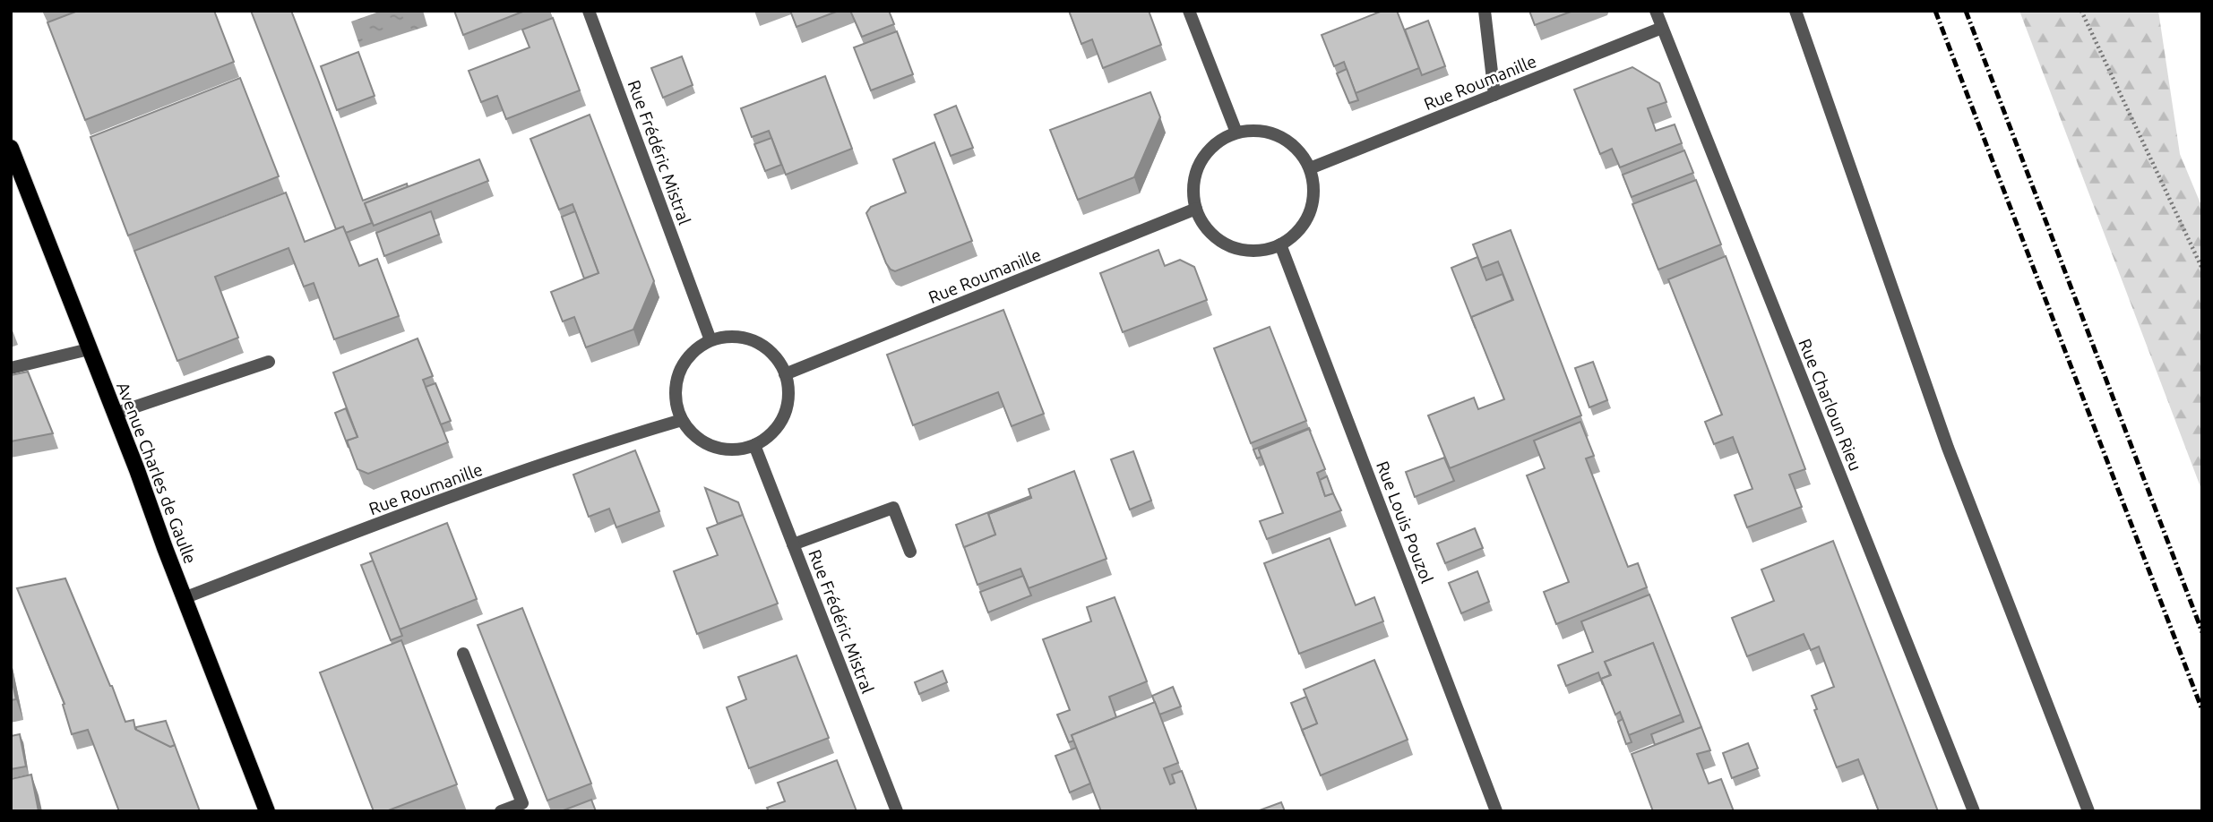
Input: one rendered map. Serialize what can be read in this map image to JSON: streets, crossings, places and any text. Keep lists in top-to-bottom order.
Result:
{
  "streets": {
    "main road": ["Avenue Charles de Gaulle"],
    "street": [
      "Rue Roumanille",
      "Rue Frédéric Mistral",
      "Rue Charloun Rieu",
      "Rue Louis Pouzol"
    ]
  },
  "crossings": [
    ["Rue Roumanille", "Rue Frédéric Mistral"],
    ["Rue Roumanille", "Rue Charloun Rieu"],
    ["Rue Roumanille", "Avenue Charles de Gaulle"],
    ["Rue Roumanille", "Rue Louis Pouzol"]
  ]
}
